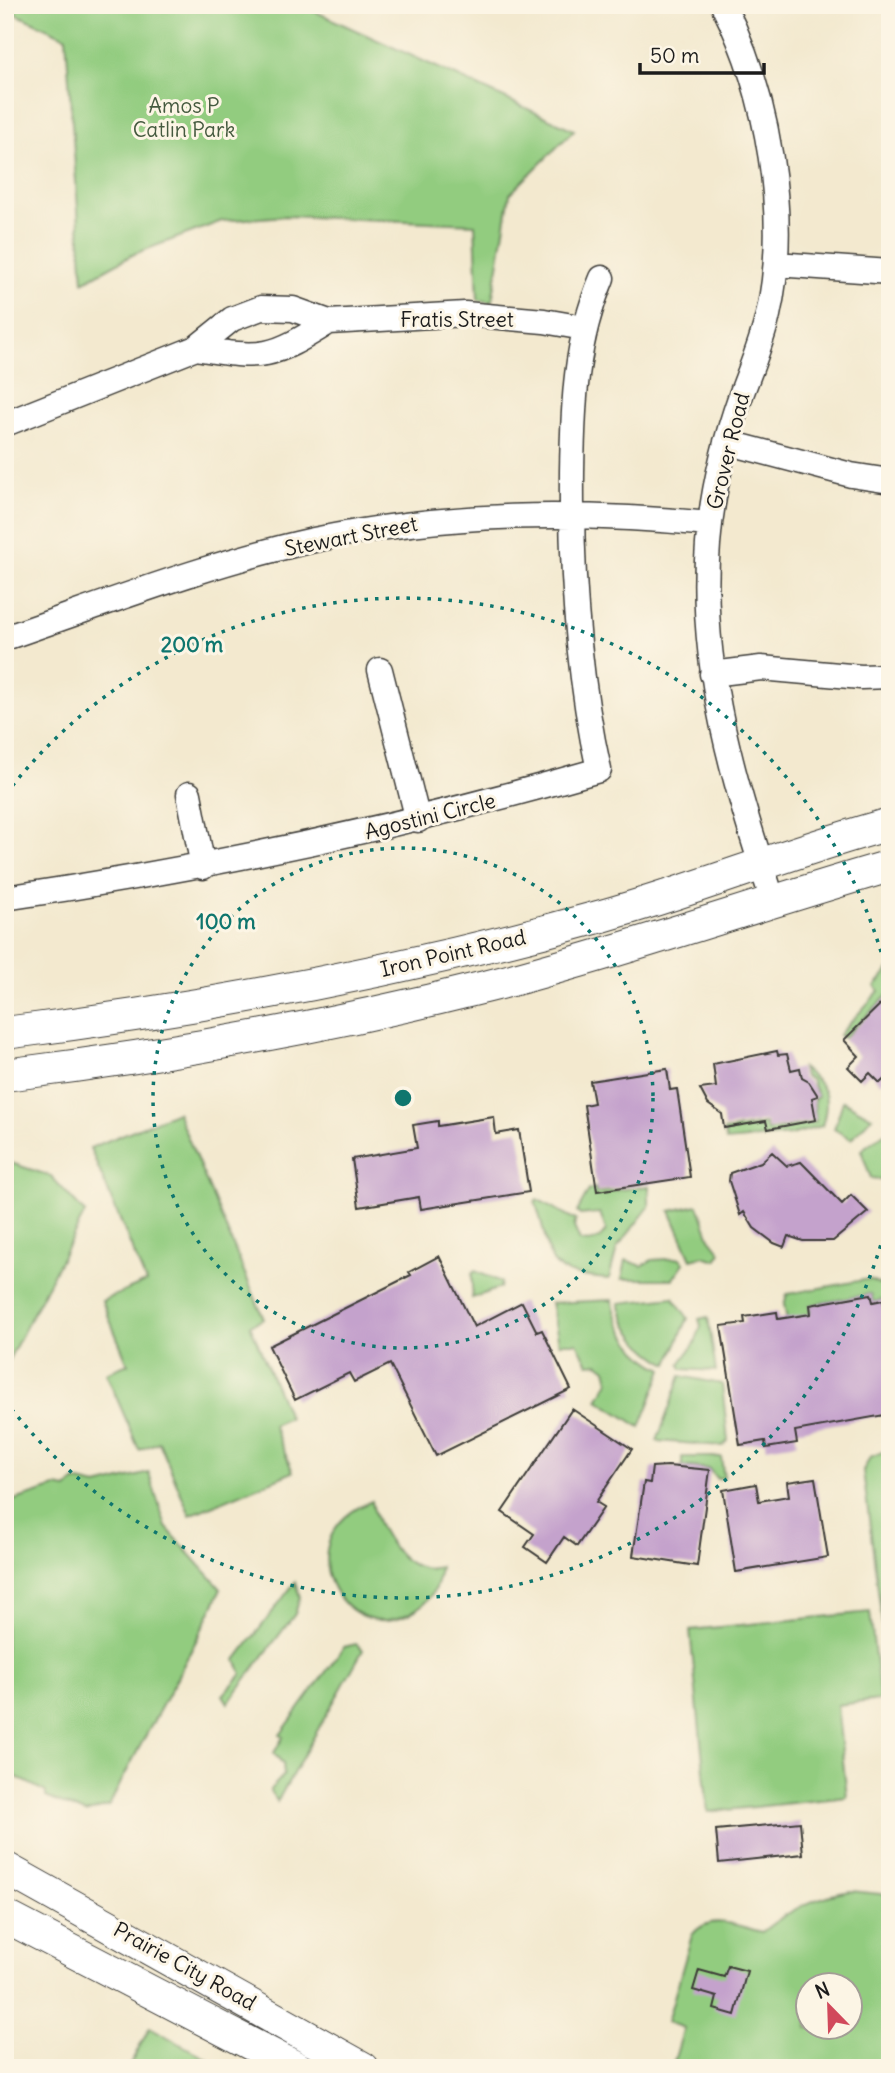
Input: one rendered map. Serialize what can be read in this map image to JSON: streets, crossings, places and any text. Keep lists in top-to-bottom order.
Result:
{
  "streets": {
    "main road": ["Iron Point Road", "Prairie City Road"],
    "street": [
      "Fratis Street",
      "Grover Road",
      "Stewart Street",
      "Agostini Circle"
    ]
  },
  "crossings": [
    ["Grover Road", "Stewart Street"],
    ["Grover Road", "Iron Point Road"],
    ["Stewart Street", "Agostini Circle"]
  ],
  "parks": ["Amos P Catlin Park"],
  "scale_bar": "50 m",
  "north": "top left",
  "rings": ["200 m", "100 m"]
}
